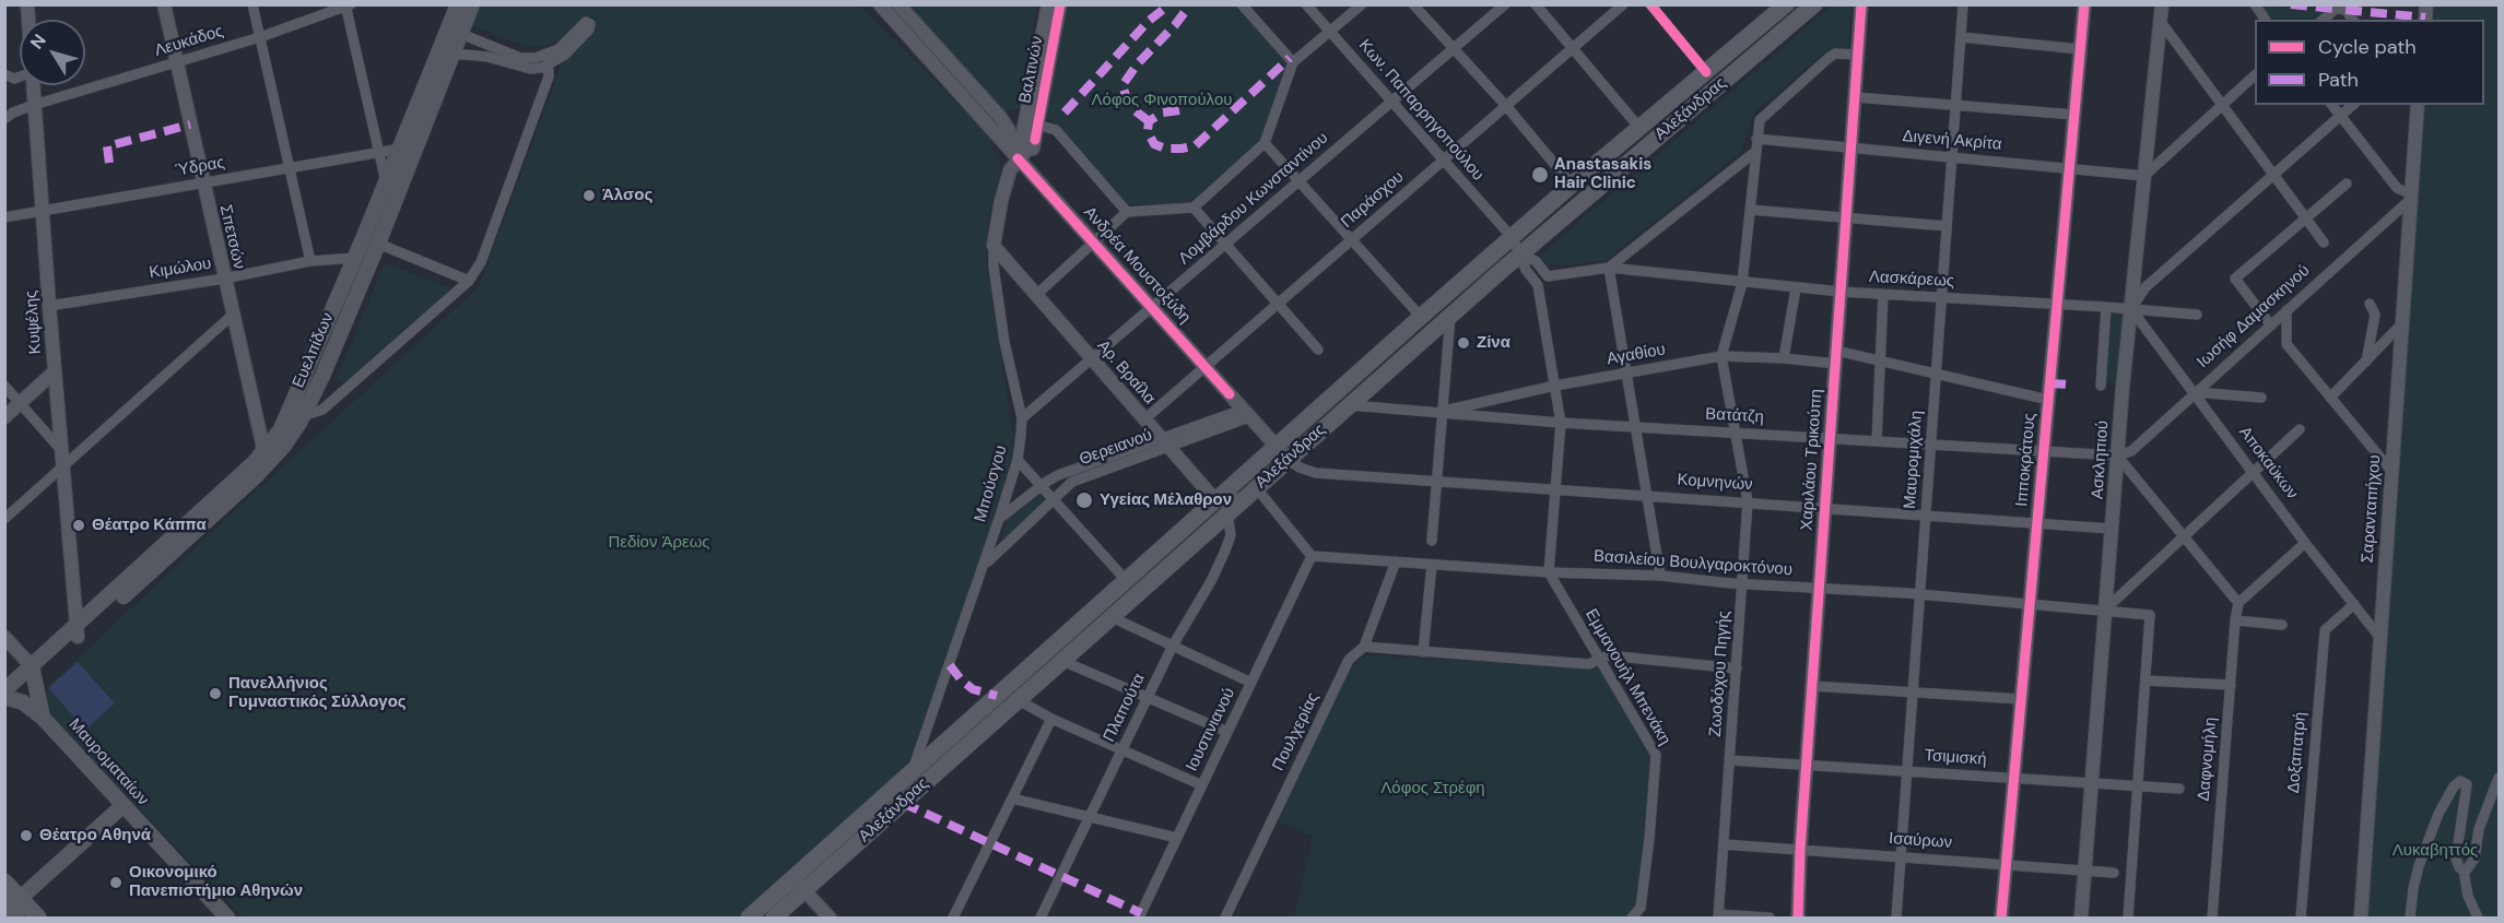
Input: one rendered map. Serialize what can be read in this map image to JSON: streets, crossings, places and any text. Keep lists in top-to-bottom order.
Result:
{
  "streets": {
    "main road": ["Αλεξάνδρας", "Ευελπίδων", "Μαυροματαίων"],
    "street": [
      "Λευκάδος",
      "Βαλτινών",
      "Κων. Παπαρρηγοπούλου",
      "Διγενή Ακρίτα",
      "Ύδρας",
      "Λομβάρδου Κωνσταντίνου",
      "Παράσχου",
      "Σπετσών",
      "Ανδρέα Μουστοξύδη",
      "Κιμώλου",
      "Λασκάρεως",
      "Ιωσήφ Δαμασκηνού",
      "Κυψέλης",
      "Αγαθίου",
      "Αρ. Βραΐλα",
      "Βατάτζη",
      "Θερειανού",
      "Χαριλάου Τρικούπη",
      "Μαυρομιχάλη",
      "Ιπποκράτους",
      "Ασκληπιού",
      "Αποκαύκων",
      "Κομνηνών",
      "Μπούσγου",
      "Σαρανταπήχου",
      "Βασιλείου Βουλγαροκτόνου",
      "Ζωοδόχου Πηγής",
      "Εμμανουήλ Μπενάκη",
      "Πλαπούτα",
      "Ιουστινιανού",
      "Πουλχερίας",
      "Δοξαπατρή",
      "Τσιμισκή",
      "Δαφνομήλη",
      "Ισαύρων"
    ]
  },
  "crossings": [
    ["Λευκάδος", "Σπετσών"],
    ["Λευκάδος", "Κυψέλης"],
    ["Βαλτινών", "Ανδρέα Μουστοξύδη"],
    ["Βαλτινών", "Μπούσγου"],
    ["Αλεξάνδρας", "Κων. Παπαρρηγοπούλου"],
    ["Αλεξάνδρας", "Ανδρέα Μουστοξύδη"],
    ["Αλεξάνδρας", "Αρ. Βραΐλα"],
    ["Αλεξάνδρας", "Βατάτζη"],
    ["Αλεξάνδρας", "Κομνηνών"],
    ["Αλεξάνδρας", "Μπούσγου"],
    ["Αλεξάνδρας", "Πλαπούτα"],
    ["Κων. Παπαρρηγοπούλου", "Λομβάρδου Κωνσταντίνου"],
    ["Κων. Παπαρρηγοπούλου", "Παράσχου"],
    ["Διγενή Ακρίτα", "Χαριλάου Τρικούπη"],
    ["Διγενή Ακρίτα", "Μαυρομιχάλη"],
    ["Διγενή Ακρίτα", "Ιπποκράτους"],
    ["Διγενή Ακρίτα", "Ασκληπιού"],
    ["Ύδρας", "Σπετσών"],
    ["Ύδρας", "Κυψέλης"],
    ["Ύδρας", "Ευελπίδων"],
    ["Λομβάρδου Κωνσταντίνου", "Ανδρέα Μουστοξύδη"],
    ["Λομβάρδου Κωνσταντίνου", "Αρ. Βραΐλα"],
    ["Λομβάρδου Κωνσταντίνου", "Μπούσγου"],
    ["Παράσχου", "Ανδρέα Μουστοξύδη"],
    ["Παράσχου", "Αρ. Βραΐλα"],
    ["Σπετσών", "Κιμώλου"],
    ["Σπετσών", "Ευελπίδων"],
    ["Ανδρέα Μουστοξύδη", "Θερειανού"],
    ["Ανδρέα Μουστοξύδη", "Κομνηνών"],
    ["Ανδρέα Μουστοξύδη", "Μπούσγου"],
    ["Κιμώλου", "Κυψέλης"],
    ["Κιμώλου", "Ευελπίδων"],
    ["Λασκάρεως", "Χαριλάου Τρικούπη"],
    ["Λασκάρεως", "Μαυρομιχάλη"],
    ["Λασκάρεως", "Ιπποκράτους"],
    ["Λασκάρεως", "Ασκληπιού"],
    ["Λασκάρεως", "Αποκαύκων"],
    ["Ιωσήφ Δαμασκηνού", "Βατάτζη"],
    ["Ιωσήφ Δαμασκηνού", "Ασκληπιού"],
    ["Ιωσήφ Δαμασκηνού", "Αποκαύκων"],
    ["Ιωσήφ Δαμασκηνού", "Σαρανταπήχου"],
    ["Κυψέλης", "Ευελπίδων"],
    ["Αγαθίου", "Βατάτζη"],
    ["Αγαθίου", "Χαριλάου Τρικούπη"],
    ["Αγαθίου", "Μαυρομιχάλη"],
    ["Αγαθίου", "Ιπποκράτους"],
    ["Αγαθίου", "Ζωοδόχου Πηγής"],
    ["Αρ. Βραΐλα", "Θερειανού"],
    ["Αρ. Βραΐλα", "Μπούσγου"],
    ["Βατάτζη", "Χαριλάου Τρικούπη"],
    ["Βατάτζη", "Μαυρομιχάλη"],
    ["Βατάτζη", "Ιπποκράτους"],
    ["Βατάτζη", "Ασκληπιού"],
    ["Βατάτζη", "Ζωοδόχου Πηγής"],
    ["Θερειανού", "Μπούσγου"],
    ["Χαριλάου Τρικούπη", "Κομνηνών"],
    ["Χαριλάου Τρικούπη", "Βασιλείου Βουλγαροκτόνου"],
    ["Χαριλάου Τρικούπη", "Τσιμισκή"],
    ["Χαριλάου Τρικούπη", "Ισαύρων"],
    ["Μαυρομιχάλη", "Κομνηνών"],
    ["Μαυρομιχάλη", "Βασιλείου Βουλγαροκτόνου"],
    ["Μαυρομιχάλη", "Τσιμισκή"],
    ["Μαυρομιχάλη", "Ισαύρων"],
    ["Ιπποκράτους", "Κομνηνών"],
    ["Ιπποκράτους", "Βασιλείου Βουλγαροκτόνου"],
    ["Ιπποκράτους", "Τσιμισκή"],
    ["Ιπποκράτους", "Ισαύρων"],
    ["Ασκληπιού", "Αποκαύκων"],
    ["Ασκληπιού", "Κομνηνών"],
    ["Ασκληπιού", "Βασιλείου Βουλγαροκτόνου"],
    ["Ασκληπιού", "Τσιμισκή"],
    ["Ασκληπιού", "Ισαύρων"],
    ["Αποκαύκων", "Σαρανταπήχου"],
    ["Αποκαύκων", "Δοξαπατρή"],
    ["Κομνηνών", "Ζωοδόχου Πηγής"],
    ["Βασιλείου Βουλγαροκτόνου", "Ζωοδόχου Πηγής"],
    ["Βασιλείου Βουλγαροκτόνου", "Εμμανουήλ Μπενάκη"],
    ["Βασιλείου Βουλγαροκτόνου", "Ιουστινιανού"],
    ["Βασιλείου Βουλγαροκτόνου", "Πουλχερίας"],
    ["Ζωοδόχου Πηγής", "Τσιμισκή"],
    ["Ζωοδόχου Πηγής", "Ισαύρων"]
  ],
  "parks": [
    "Λόφος Φινοπούλου",
    "Πεδίον Άρεως",
    "Λόφος Στρέφη",
    "Λυκαβηττός"
  ],
  "places": [
    "Anastasakis Hair Clinic",
    "Άλσος",
    "Ζίνα",
    "Υγείας Μέλαθρον",
    "Θέατρο Κάππα",
    "Πανελλήνιος Γυμναστικός Σύλλογος",
    "Θέατρο Αθηνά",
    "Οικονομικό Πανεπιστήμιο Αθηνών"
  ],
  "legend": ["Cycle path", "Path"],
  "north": "top left"
}
